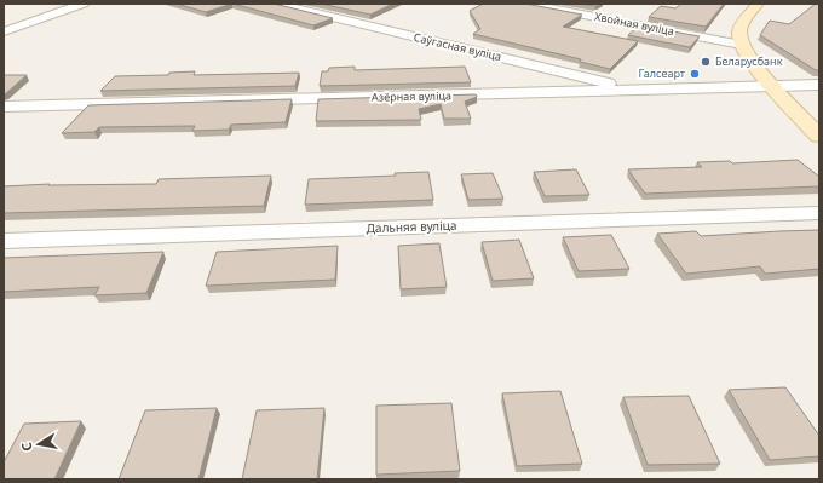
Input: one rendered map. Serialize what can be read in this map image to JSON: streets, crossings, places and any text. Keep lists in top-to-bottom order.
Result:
{
  "streets": {
    "street": [
      "Хвойная вуліца",
      "Саўгасная вуліца",
      "Азёрная вуліца",
      "Дальняя вуліца"
    ]
  },
  "crossings": [
    ["Саўгасная вуліца", "Азёрная вуліца"]
  ],
  "places": ["Беларусбанк", "Галсеарт"],
  "north": "left"
}
